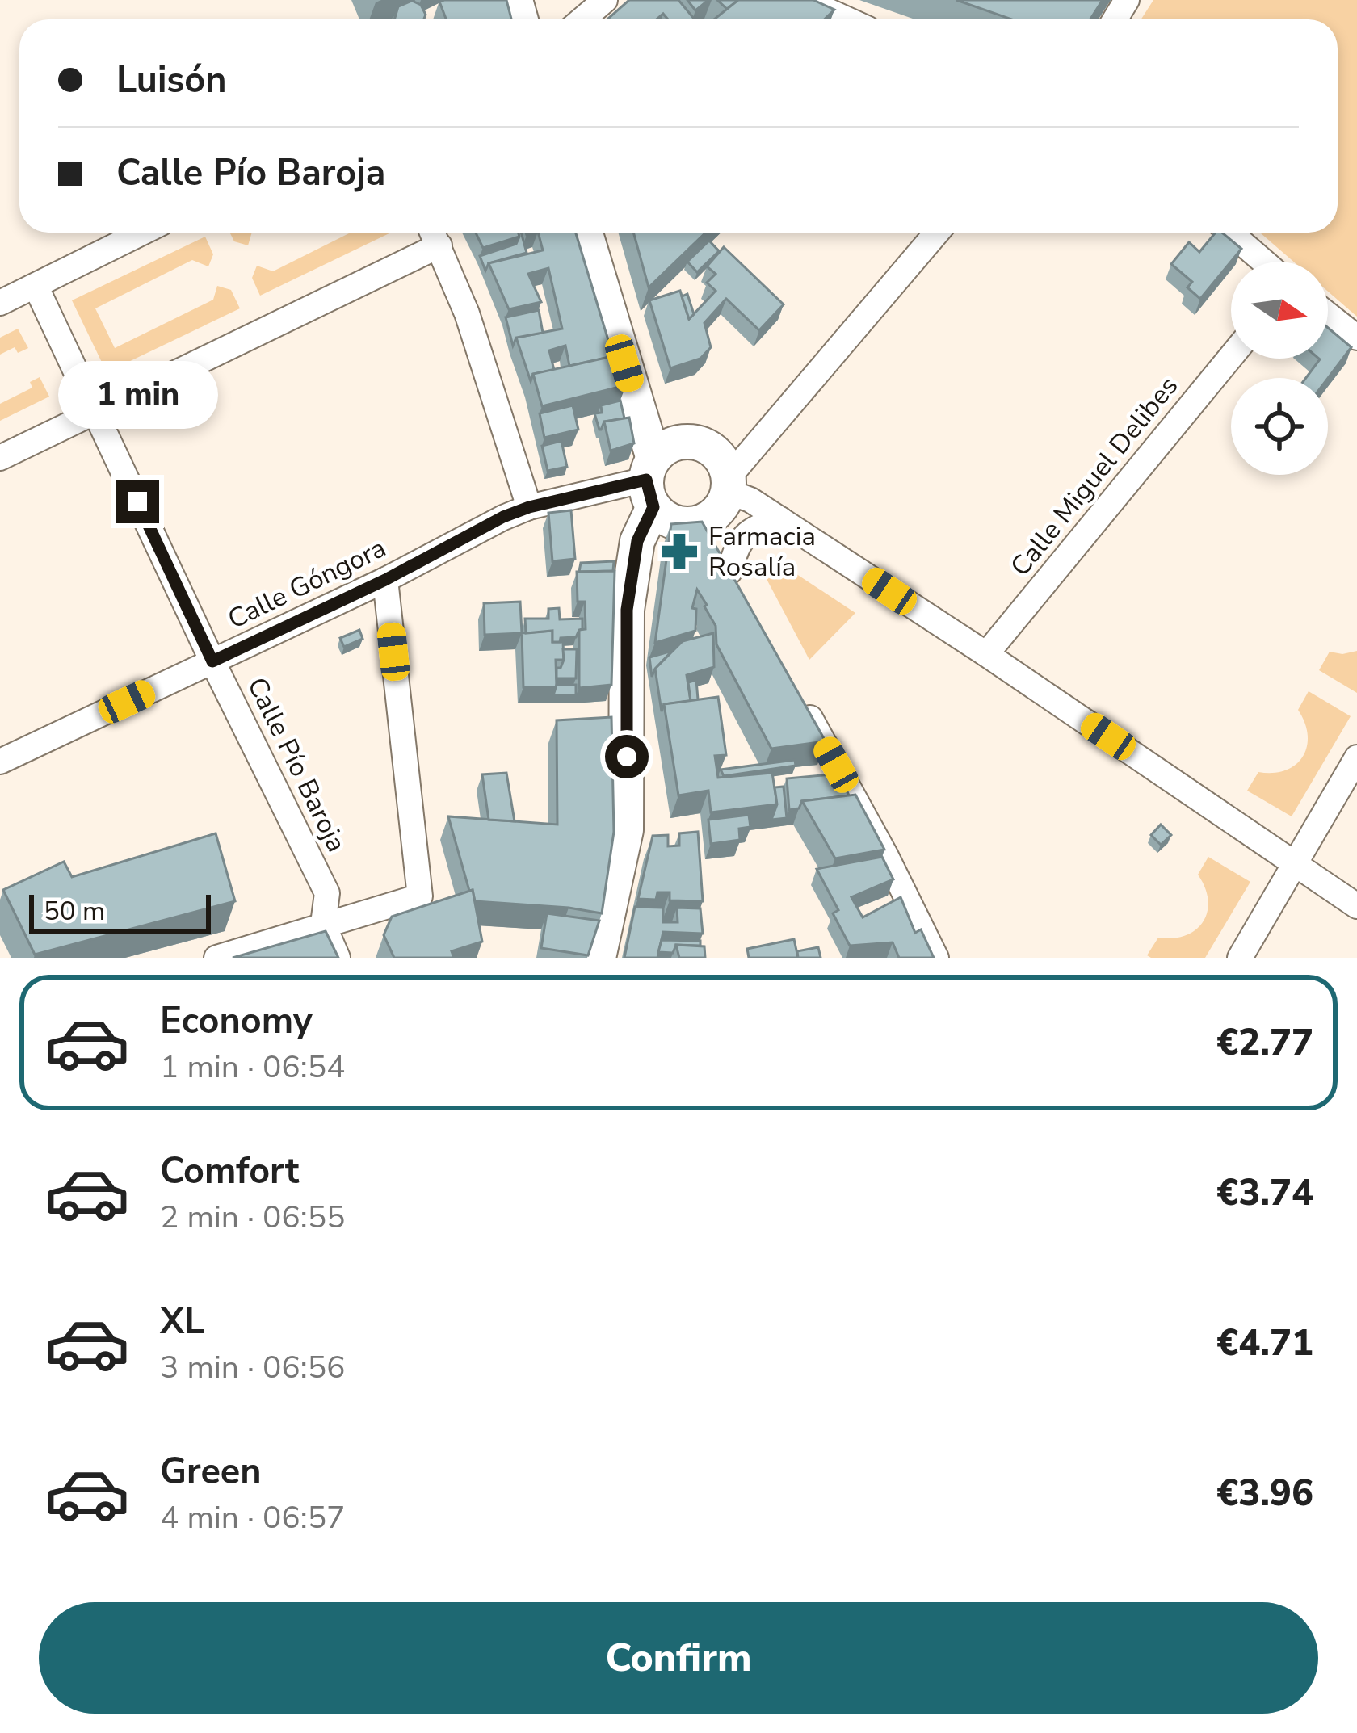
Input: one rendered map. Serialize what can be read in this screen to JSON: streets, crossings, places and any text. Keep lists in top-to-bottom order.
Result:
{
  "streets": {
    "street": ["Calle Miguel Delibes", "Calle Góngora", "Calle Pío Baroja"]
  },
  "crossings": [
    ["Calle Góngora", "Calle Pío Baroja"]
  ],
  "places": {
    "pharmacy": ["Farmacia Rosalía"]
  },
  "scale_bar": "50 m",
  "north": "right",
  "page": {
    "banner": ["Luisón", "Calle Pío Baroja"],
    "bubble": "1 min",
    "scale": "50 m",
    "list": [
      {
        "name": "Economy",
        "note": "1 min · 06:54",
        "value": "€2.77"
      },
      {
        "name": "Comfort",
        "note": "2 min · 06:55",
        "value": "€3.74"
      },
      {
        "name": "XL",
        "note": "3 min · 06:56",
        "value": "€4.71"
      },
      {
        "name": "Green",
        "note": "4 min · 06:57",
        "value": "€3.96"
      }
    ],
    "buttons": "Confirm"
  }
}
